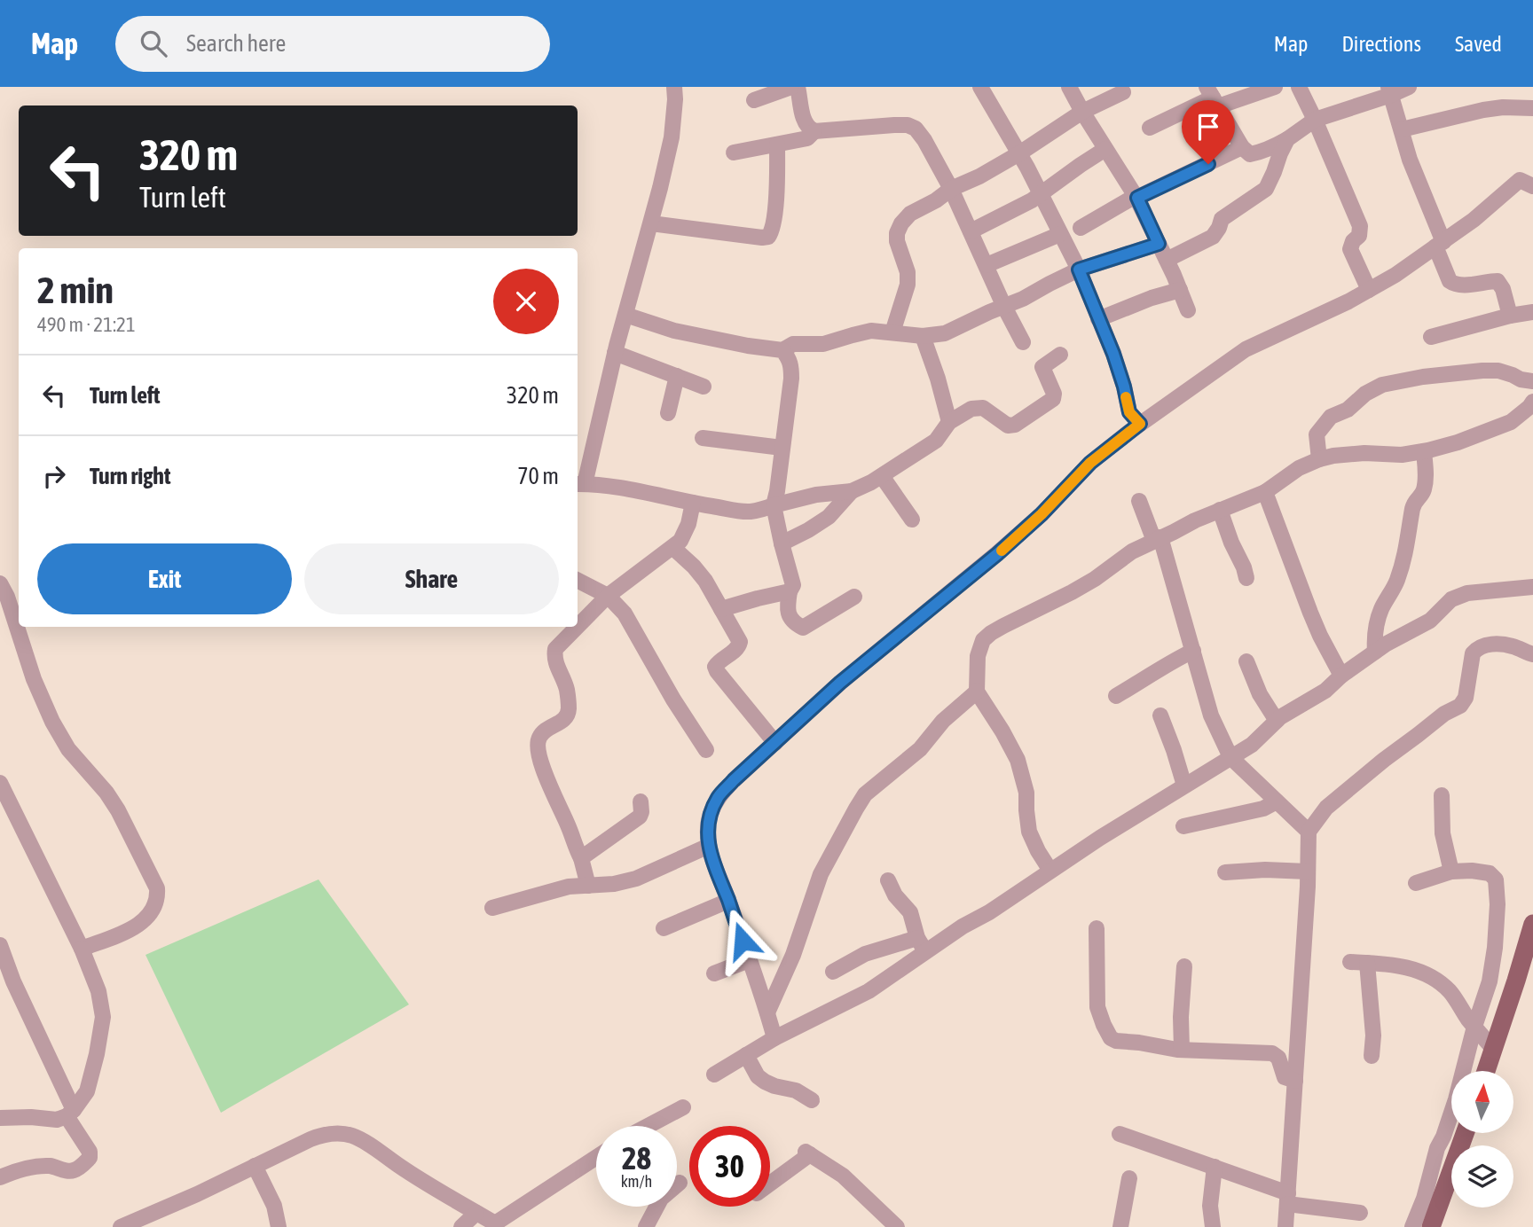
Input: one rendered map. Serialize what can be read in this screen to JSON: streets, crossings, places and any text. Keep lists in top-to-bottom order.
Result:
{
  "north": "top",
  "page": {
    "header": "Map",
    "search": "Search here",
    "nav": ["Map", "Directions", "Saved"],
    "turn": ["320 m", "Turn left"],
    "heading": ["2 min", "490 m · 21:21"],
    "list": [
      {
        "name": "Turn left",
        "value": "320 m"
      },
      {
        "name": "Turn right",
        "value": "70 m"
      }
    ],
    "buttons": ["Exit", "Share"],
    "speed": "28 km/h",
    "limit": "30"
  }
}
